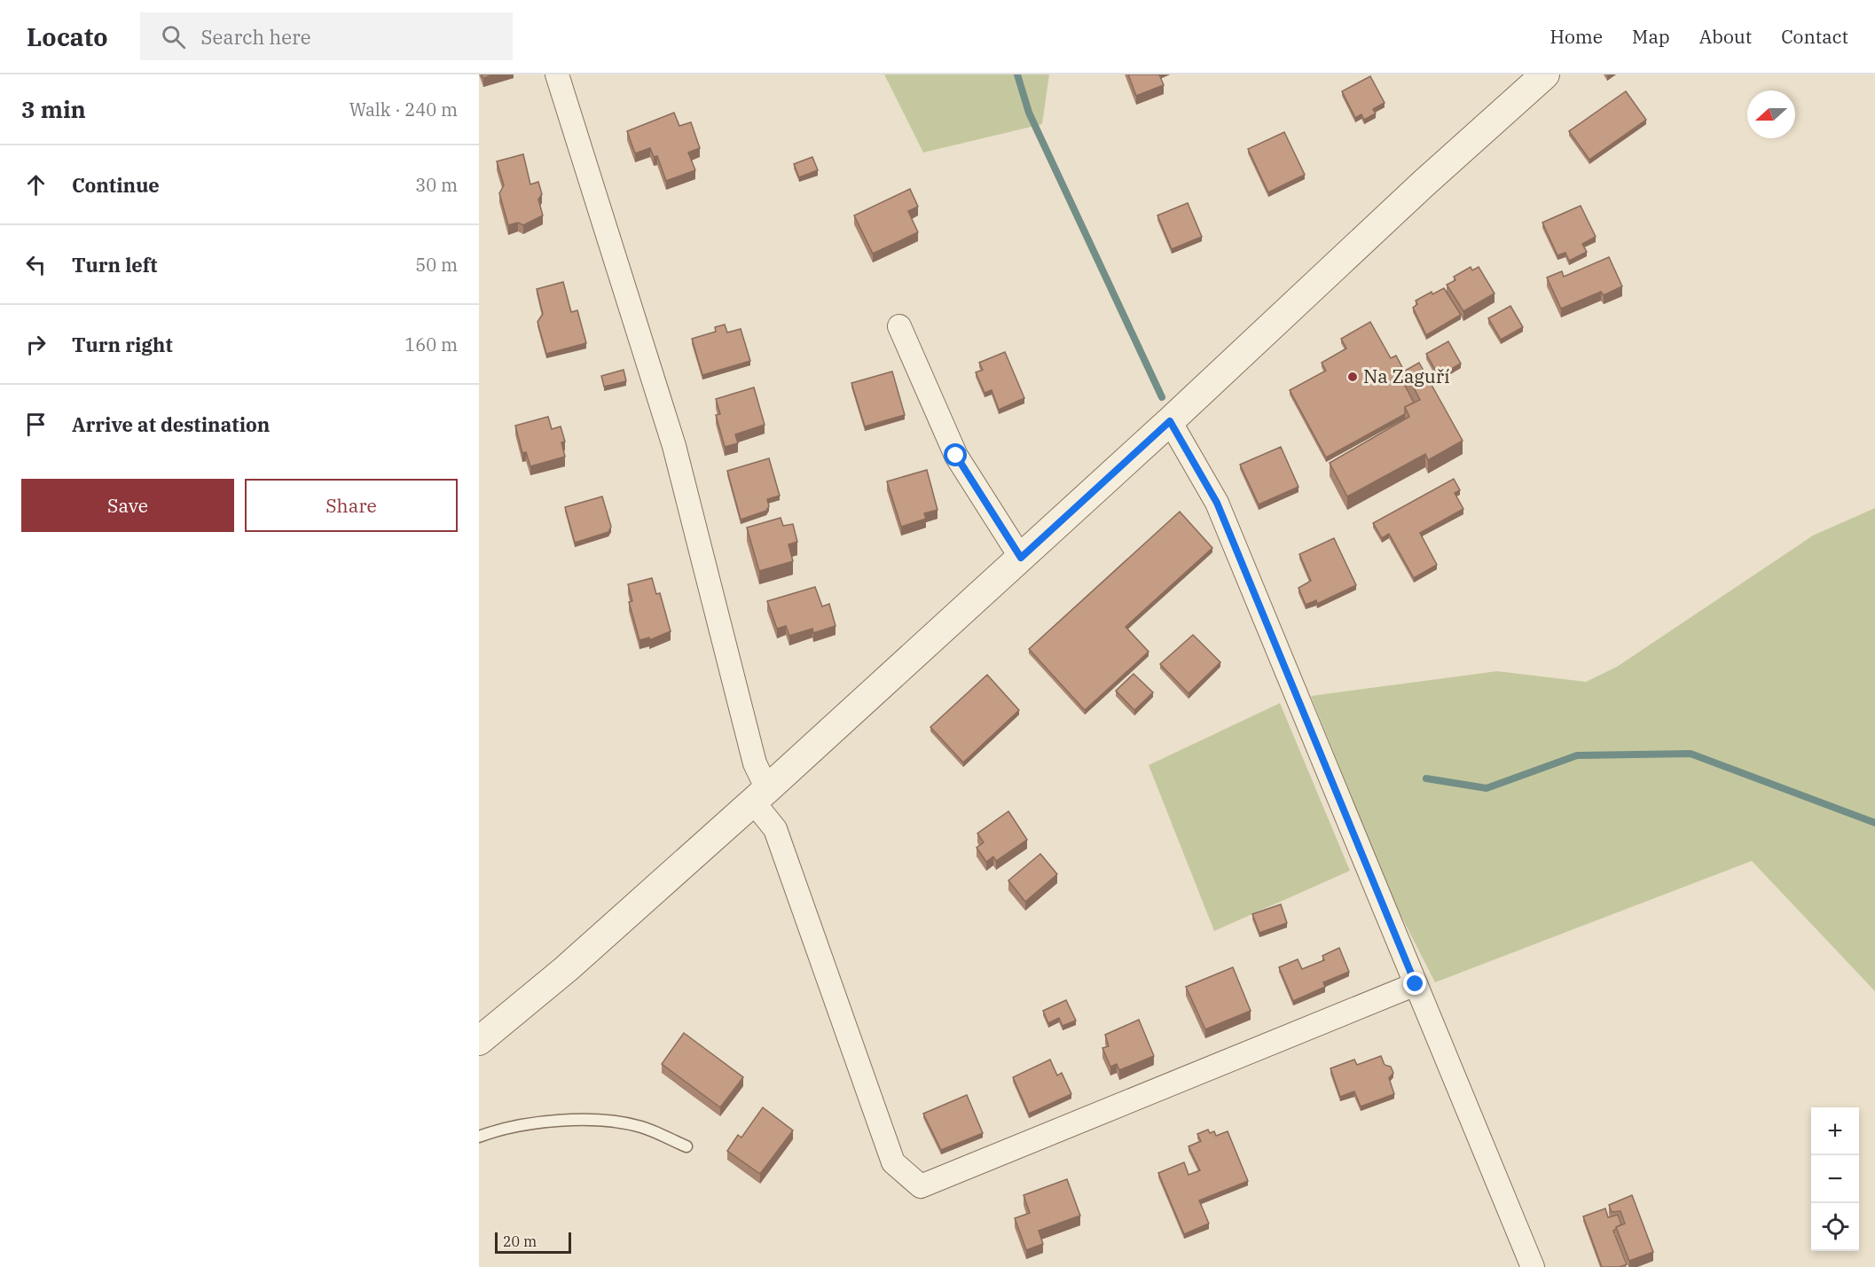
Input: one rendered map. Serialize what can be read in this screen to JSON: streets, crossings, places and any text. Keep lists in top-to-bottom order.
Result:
{
  "places": ["Na Zaguří"],
  "scale_bar": "20 m",
  "north": "left",
  "page": {
    "header": "Locato",
    "search": "Search here",
    "nav": [
      "Home",
      "Map",
      "About",
      "Contact"
    ],
    "heading": ["3 min", "Walk · 240 m"],
    "list": [
      ["Continue", "30 m"],
      ["Turn left", "50 m"],
      ["Turn right", "160 m"],
      "Arrive at destination"
    ],
    "buttons": ["Save", "Share"],
    "map_buttons": ["+", "−"],
    "scale": "20 m"
  }
}
